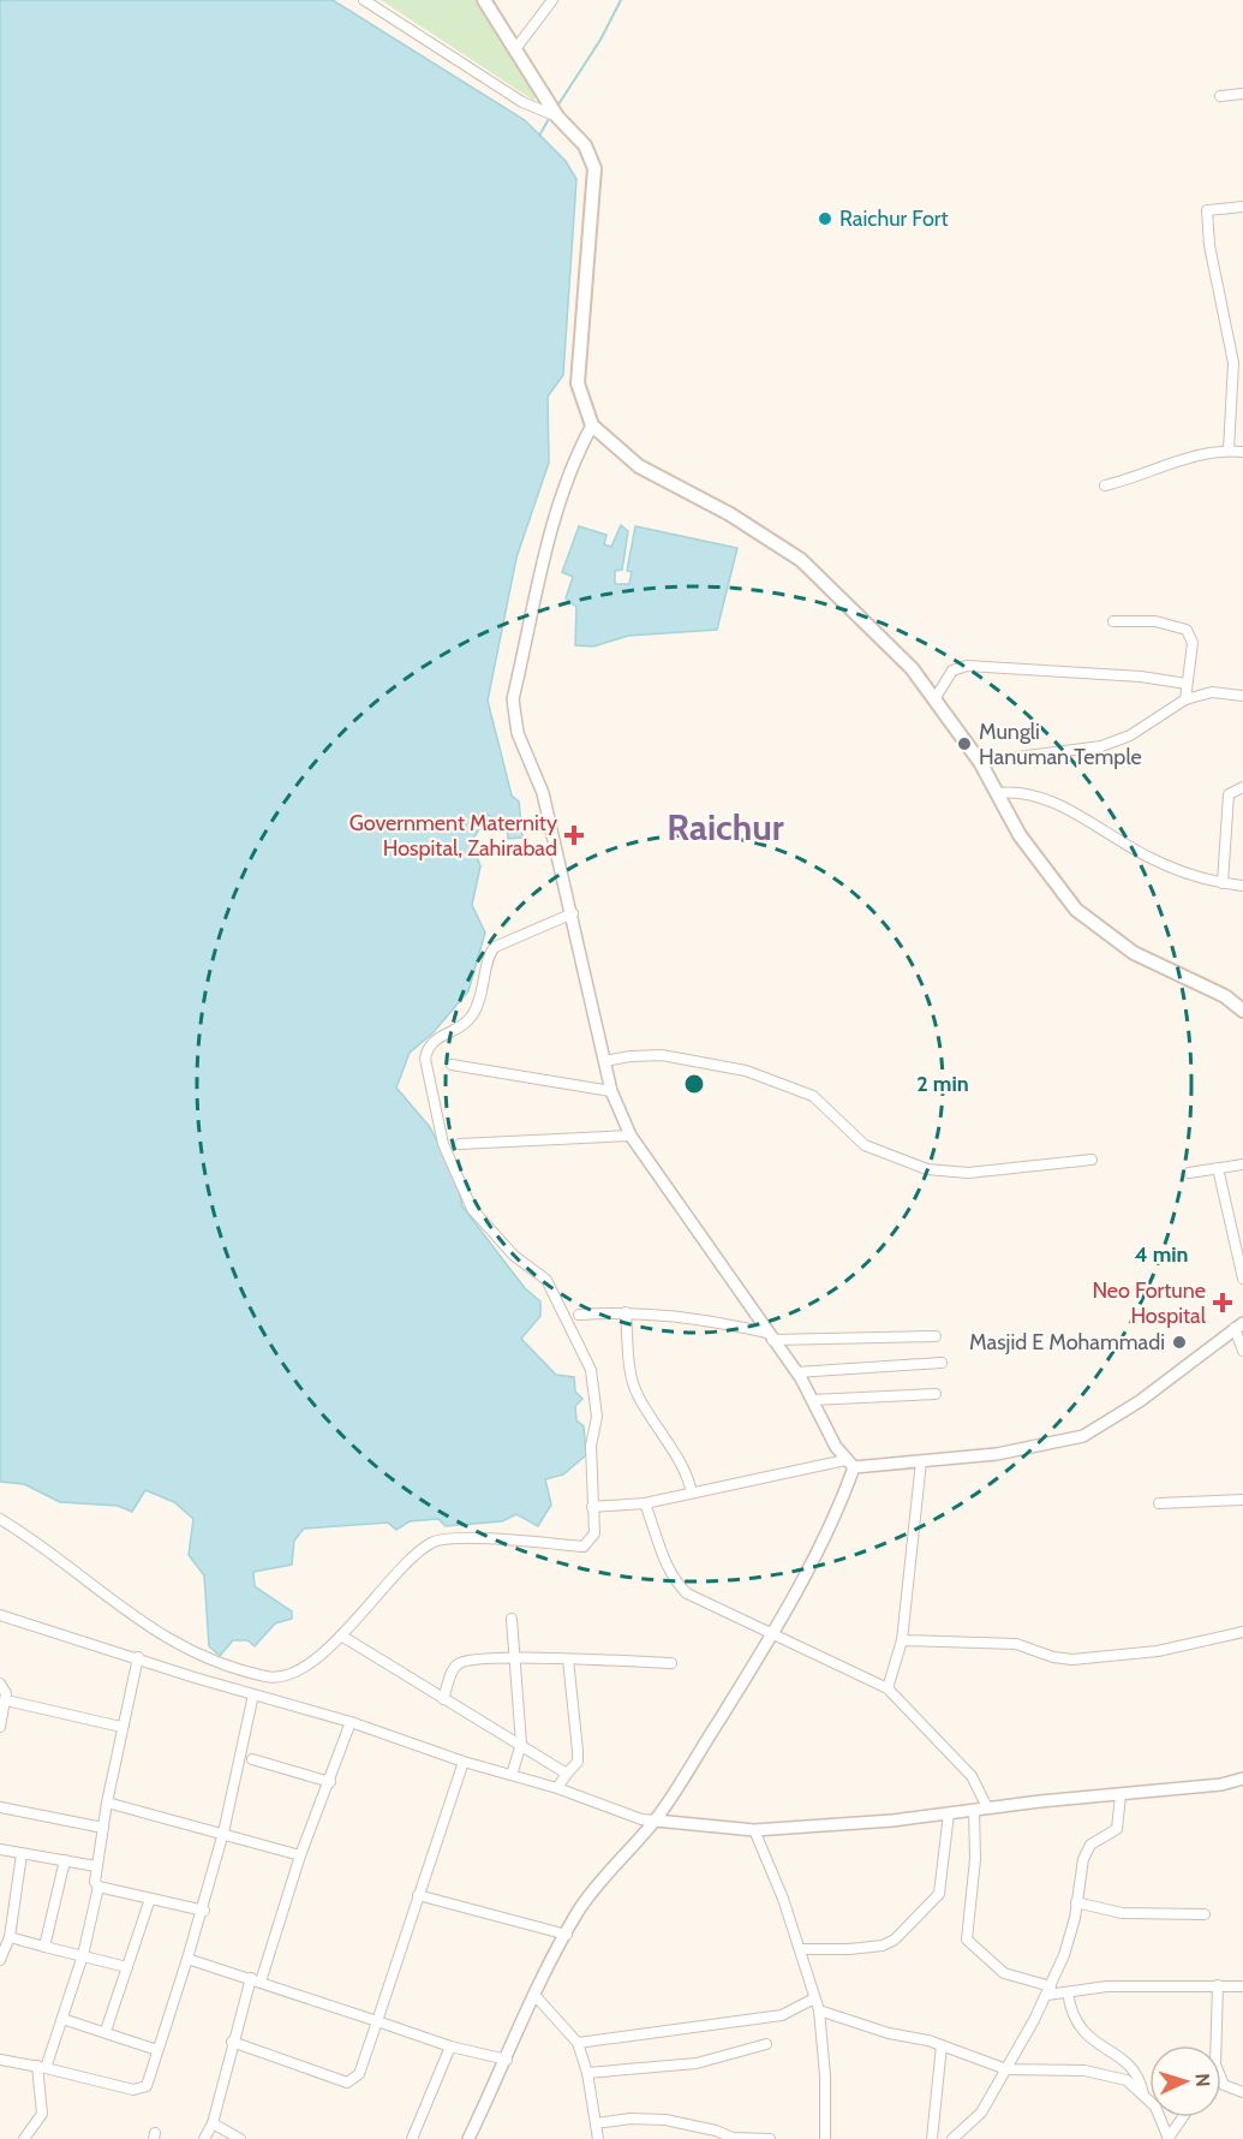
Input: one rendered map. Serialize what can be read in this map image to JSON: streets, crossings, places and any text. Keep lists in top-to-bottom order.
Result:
{
  "districts": ["Raichur"],
  "places": {
    "other": ["Raichur Fort", "Mungli Hanuman Temple", "Masjid E Mohammadi"],
    "health": ["Government Maternity Hospital, Zahirabad", "Neo Fortune Hospital"]
  },
  "north": "right",
  "rings": ["2 min", "4 min"]
}
